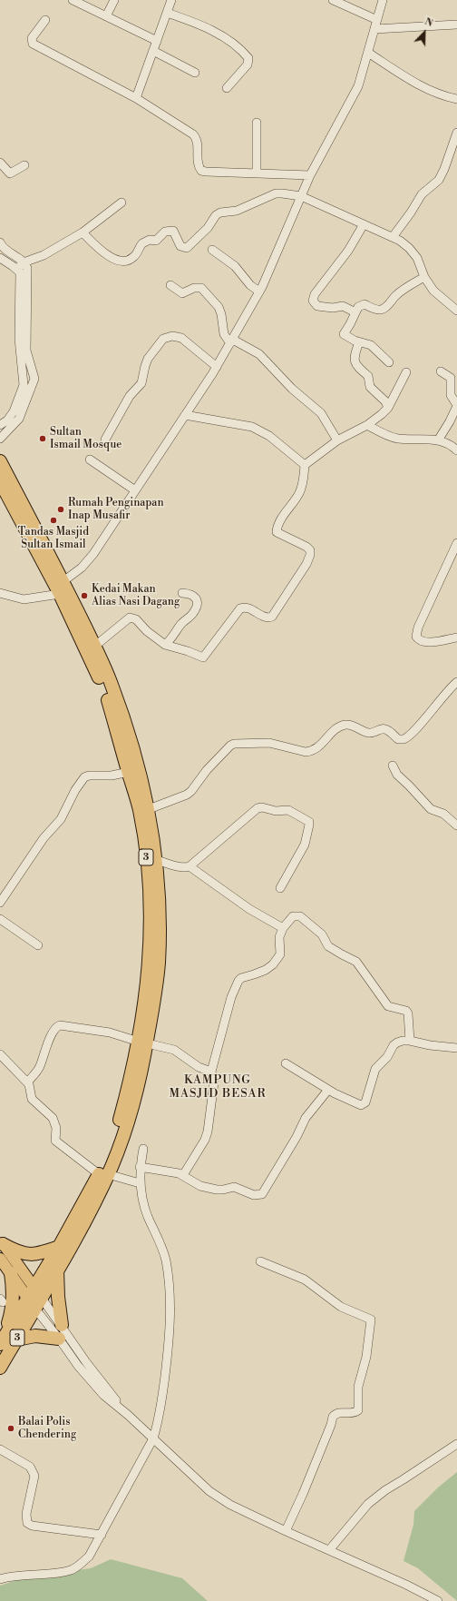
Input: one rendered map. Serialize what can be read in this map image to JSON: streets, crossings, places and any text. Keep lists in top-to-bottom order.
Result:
{
  "streets": {
    "highway": ["3"]
  },
  "districts": ["KAMPUNG MASJID BESAR"],
  "places": [
    "Sultan Ismail Mosque",
    "Rumah Penginapan Inap Musafir",
    "Tandas Masjid Sultan Ismail",
    "Kedai Makan Alias Nasi Dagang",
    "Balai Polis Chendering"
  ],
  "north": "top right"
}
